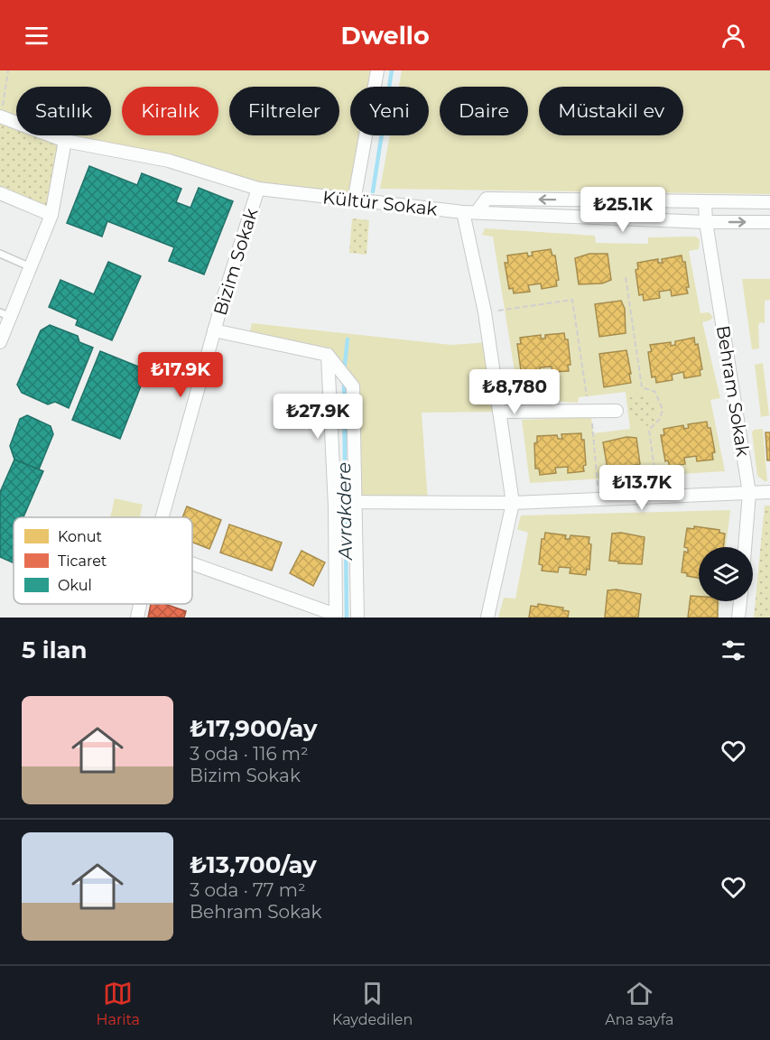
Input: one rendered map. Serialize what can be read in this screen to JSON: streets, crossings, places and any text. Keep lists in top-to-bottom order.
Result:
{
  "streets": {
    "street": ["Kültür Sokak", "Bizim Sokak", "Behram Sokak"]
  },
  "crossings": [
    ["Kültür Sokak", "Bizim Sokak"],
    ["Kültür Sokak", "Behram Sokak"]
  ],
  "water": ["Avrakdere"],
  "legend": ["Konut", "Ticaret", "Okul"],
  "page": {
    "header": "Dwello",
    "chip": [
      "Satılık",
      "Kiralık",
      "Filtreler",
      "Yeni",
      "Daire",
      "Müstakil ev"
    ],
    "price": [
      "₺25.1K",
      "₺17.9K",
      "₺8,780",
      "₺27.9K",
      "₺13.7K"
    ],
    "heading": "5 ilan",
    "list": [
      {
        "name": "₺17,900/ay",
        "note": "3 oda · 116 m² · Bizim Sokak"
      },
      {
        "name": "₺13,700/ay",
        "note": "3 oda · 77 m² · Behram Sokak"
      }
    ],
    "tabs": ["Harita", "Kaydedilen", "Ana sayfa"]
  }
}
